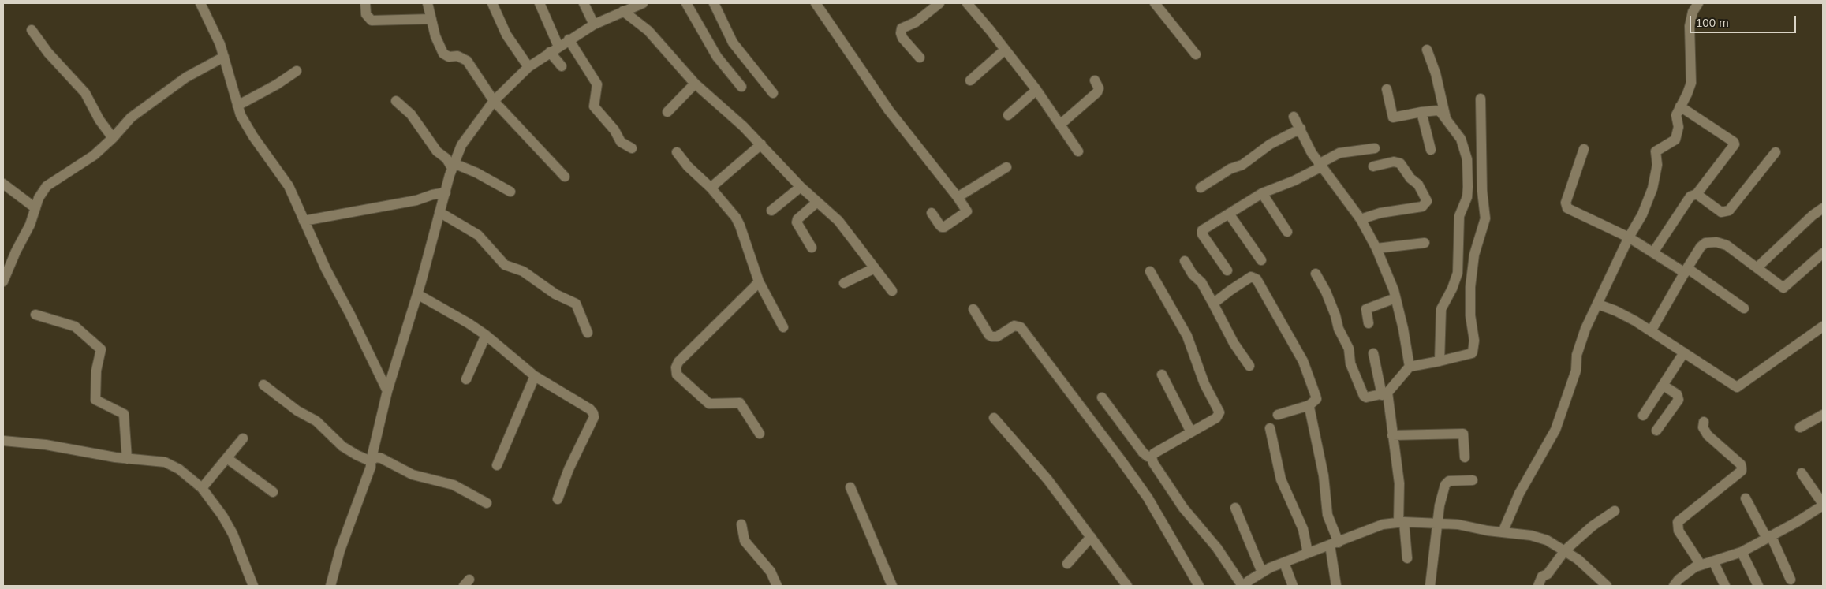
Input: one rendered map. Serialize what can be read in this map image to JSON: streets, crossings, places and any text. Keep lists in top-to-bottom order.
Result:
{
  "scale_bar": "100 m"
}
